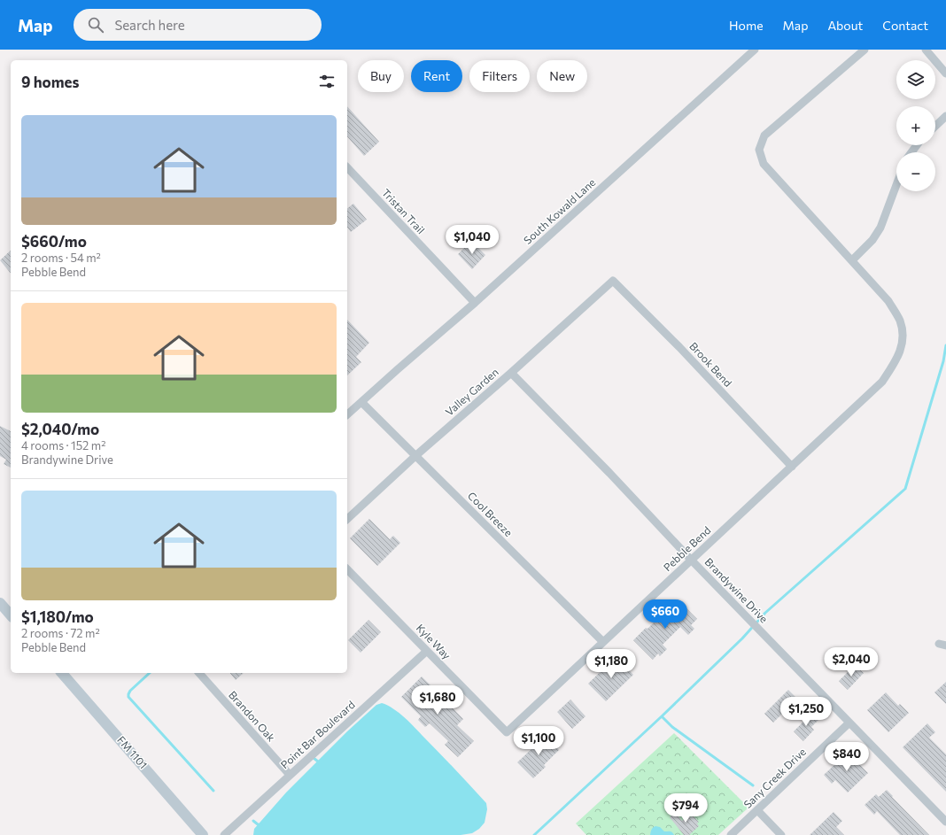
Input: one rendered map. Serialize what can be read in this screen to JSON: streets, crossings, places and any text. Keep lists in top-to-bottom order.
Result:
{
  "streets": {
    "main road": ["FM 1101"],
    "street": [
      "Tristan Trail",
      "South Kowald Lane",
      "Brook Bend",
      "Valley Garden",
      "Cool Breeze",
      "Pebble Bend",
      "Brandywine Drive",
      "Kyle Way",
      "Brandon Oak",
      "Point Bar Boulevard",
      "Sany Creek Drive"
    ]
  },
  "crossings": [
    ["Tristan Trail", "South Kowald Lane"],
    ["South Kowald Lane", "Cool Breeze"],
    ["Brook Bend", "Valley Garden"],
    ["Brook Bend", "Pebble Bend"],
    ["Valley Garden", "Cool Breeze"],
    ["Valley Garden", "Brandywine Drive"],
    ["Cool Breeze", "Pebble Bend"],
    ["Pebble Bend", "Brandywine Drive"],
    ["Pebble Bend", "Kyle Way"],
    ["Brandywine Drive", "Sany Creek Drive"],
    ["Kyle Way", "Point Bar Boulevard"],
    ["Brandon Oak", "Point Bar Boulevard"]
  ],
  "page": {
    "header": "Map",
    "search": "Search here",
    "nav": [
      "Home",
      "Map",
      "About",
      "Contact"
    ],
    "map_buttons": ["+", "−"],
    "chip": [
      "Buy",
      "Rent",
      "Filters",
      "New"
    ],
    "heading": "9 homes",
    "list": [
      {
        "name": "$660/mo",
        "note": "2 rooms · 54 m² · Pebble Bend"
      },
      {
        "name": "$2,040/mo",
        "note": "4 rooms · 152 m² · Brandywine Drive"
      },
      {
        "name": "$1,180/mo",
        "note": "2 rooms · 72 m² · Pebble Bend"
      }
    ],
    "price": [
      "$1,040",
      "$660",
      "$2,040",
      "$1,180",
      "$1,680",
      "$1,250",
      "$1,100",
      "$840",
      "$794"
    ]
  }
}
